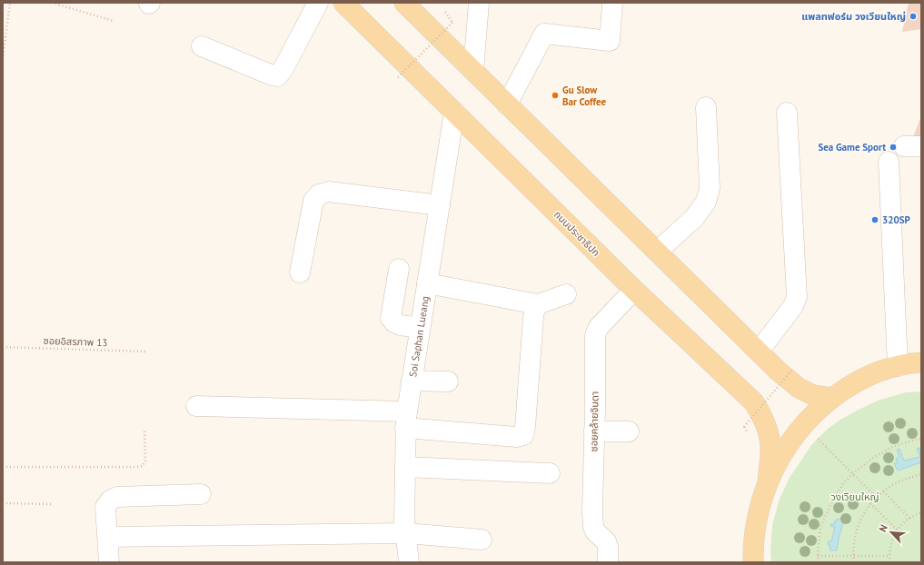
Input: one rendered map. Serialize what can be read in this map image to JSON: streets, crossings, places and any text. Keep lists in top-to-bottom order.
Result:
{
  "streets": {
    "main road": ["ถนนประชาธิปก"],
    "street": ["Soi Saphan Lueang", "ซอยคล้ายจินดา"],
    "path": ["ซอยอิสรภาพ 13"]
  },
  "crossings": [
    ["ถนนประชาธิปก", "Soi Saphan Lueang"],
    ["ถนนประชาธิปก", "ซอยคล้ายจินดา"]
  ],
  "parks": ["วงเวียนใหญ่"],
  "places": [
    "แพลทฟอร์ม วงเวียนใหญ่",
    "Gu Slow Bar Coffee",
    "Sea Game Sport",
    "320SP"
  ],
  "north": "top left"
}
